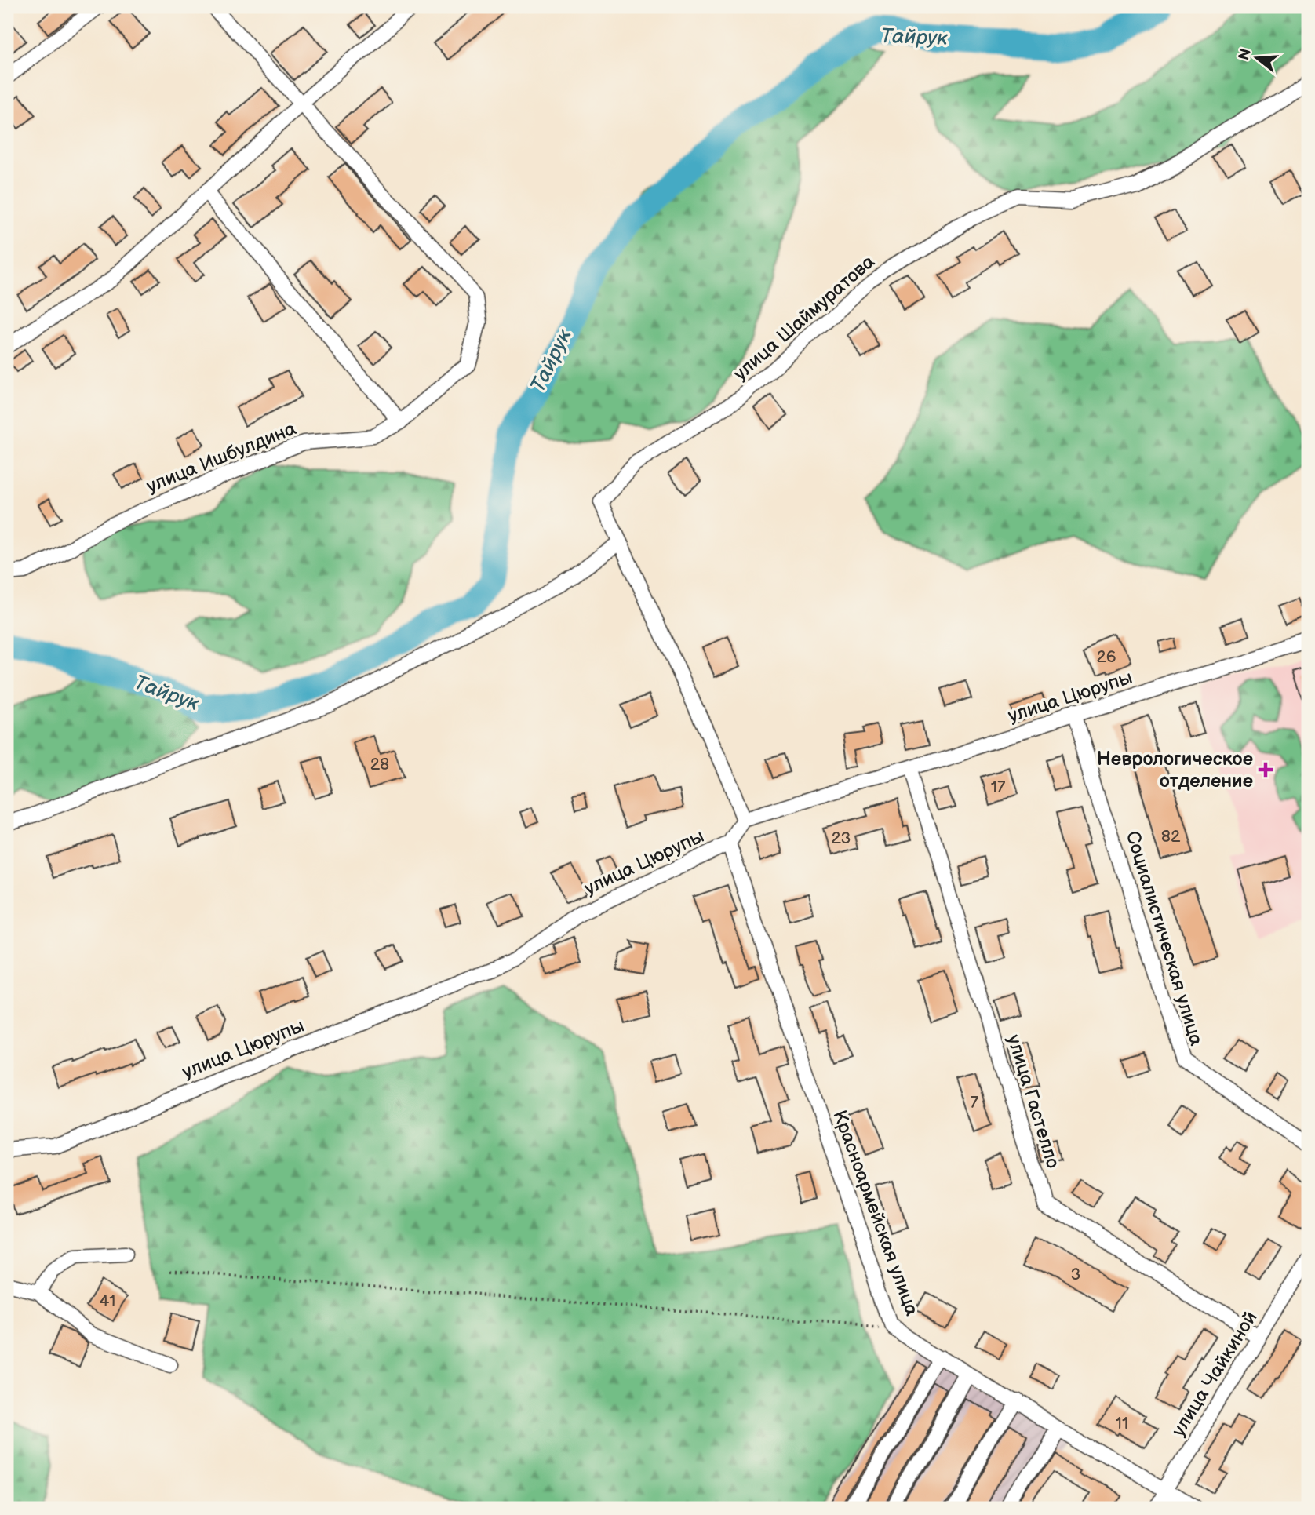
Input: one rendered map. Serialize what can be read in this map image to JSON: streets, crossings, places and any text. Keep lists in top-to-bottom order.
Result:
{
  "streets": {
    "street": [
      "улица Шаймуратова",
      "улица Ишбулдина",
      "улица Цюрупы",
      "Социалистическая улица",
      "улица Гастелло",
      "Красноармейская улица",
      "улица Чайкиной"
    ]
  },
  "crossings": [
    ["улица Цюрупы", "Социалистическая улица"],
    ["улица Цюрупы", "улица Гастелло"],
    ["улица Цюрупы", "Красноармейская улица"],
    ["улица Гастелло", "улица Чайкиной"],
    ["Красноармейская улица", "улица Чайкиной"]
  ],
  "water": ["Тайрук"],
  "places": {
    "health": ["Неврологическое отделение"]
  },
  "house_numbers": [
    "26",
    "28",
    "17",
    "82",
    "23",
    "7",
    "3",
    "41",
    "11"
  ],
  "north": "left"
}
